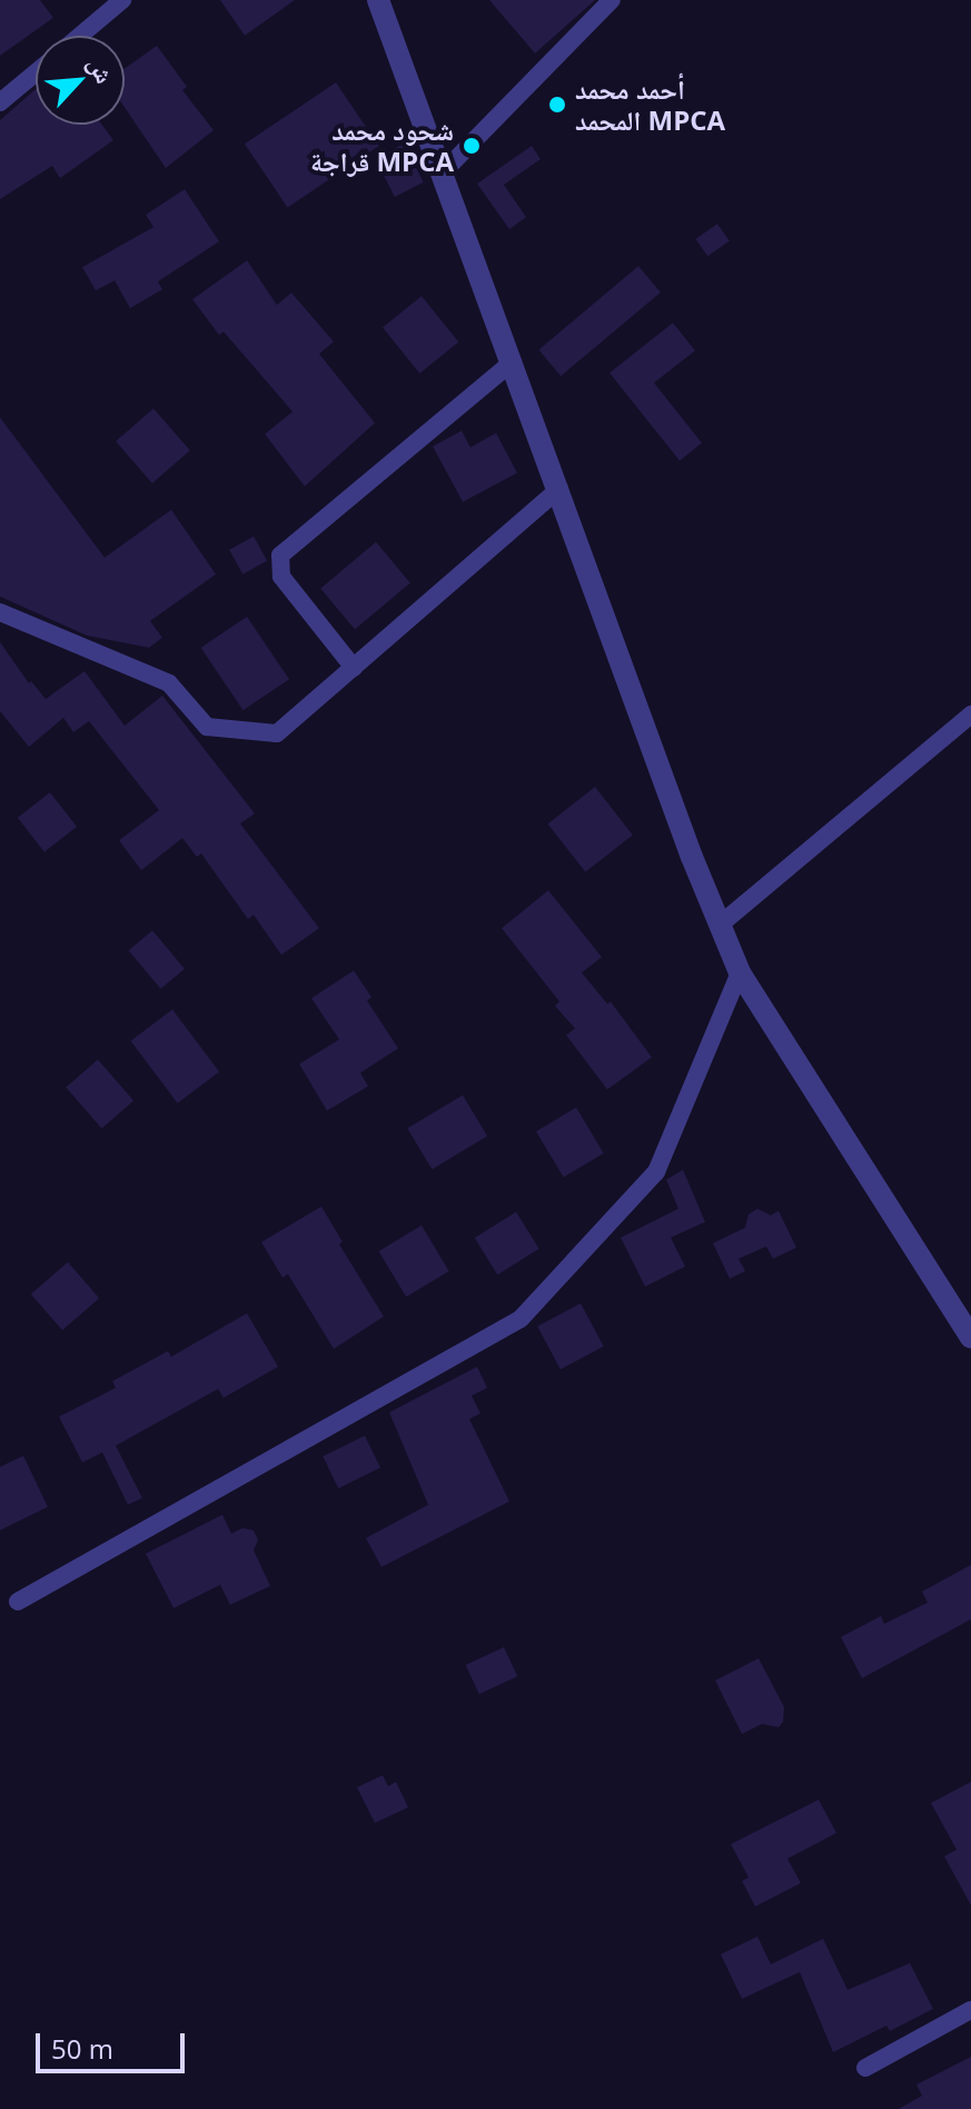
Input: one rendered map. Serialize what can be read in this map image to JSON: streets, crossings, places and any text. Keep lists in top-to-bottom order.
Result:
{
  "places": ["أحمد محمد المحمد MPCA", "شحود محمد قراجة MPCA"],
  "scale_bar": "50 m",
  "north": "top right"
}
